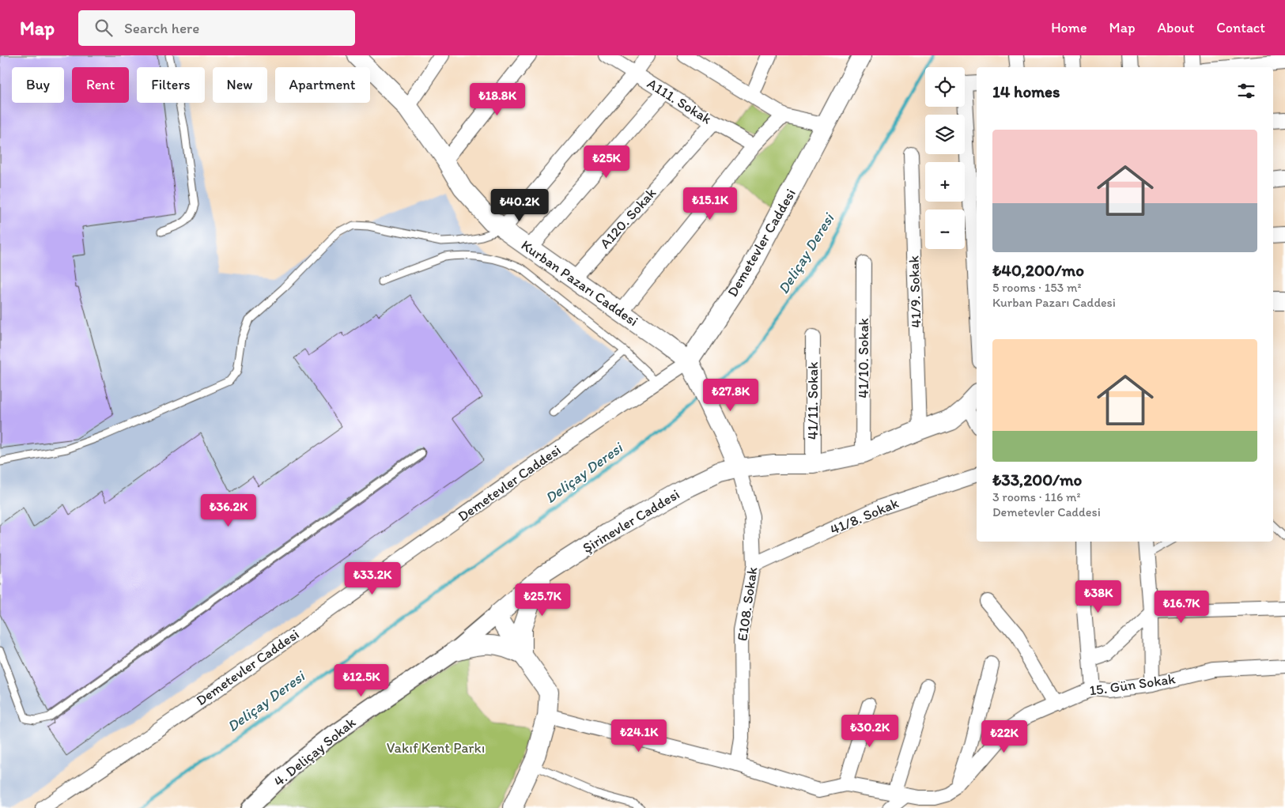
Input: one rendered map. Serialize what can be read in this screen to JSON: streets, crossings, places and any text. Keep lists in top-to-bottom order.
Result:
{
  "streets": {
    "main road": ["Demetevler Caddesi", "Kurban Pazarı Caddesi", "Şirinevler Caddesi"],
    "street": [
      "A111. Sokak",
      "A120. Sokak",
      "41/9. Sokak",
      "41/10. Sokak",
      "41/11. Sokak",
      "41/8. Sokak",
      "E108. Sokak",
      "15. Gün Sokak",
      "4. Deliçay Sokak"
    ]
  },
  "crossings": [
    ["A111. Sokak", "A120. Sokak"],
    ["A120. Sokak", "Kurban Pazarı Caddesi"],
    ["Demetevler Caddesi", "Kurban Pazarı Caddesi"],
    ["Kurban Pazarı Caddesi", "Şirinevler Caddesi"],
    ["Kurban Pazarı Caddesi", "E108. Sokak"],
    ["41/9. Sokak", "Şirinevler Caddesi"],
    ["41/10. Sokak", "Şirinevler Caddesi"],
    ["41/11. Sokak", "Şirinevler Caddesi"],
    ["41/8. Sokak", "E108. Sokak"],
    ["Şirinevler Caddesi", "E108. Sokak"],
    ["Şirinevler Caddesi", "4. Deliçay Sokak"],
    ["E108. Sokak", "15. Gün Sokak"]
  ],
  "water": ["Deliçay Deresi"],
  "parks": ["Vakıf Kent Parkı"],
  "page": {
    "header": "Map",
    "search": "Search here",
    "nav": [
      "Home",
      "Map",
      "About",
      "Contact"
    ],
    "map_buttons": ["+", "−"],
    "chip": [
      "Buy",
      "Rent",
      "Filters",
      "New",
      "Apartment"
    ],
    "heading": "14 homes",
    "price": [
      "₺18.8K",
      "₺25K",
      "₺15.1K",
      "₺40.2K",
      "₺27.8K",
      "₺36.2K",
      "₺33.2K",
      "₺38K",
      "₺25.7K",
      "₺16.7K",
      "₺12.5K",
      "₺30.2K",
      "₺24.1K",
      "₺22K"
    ],
    "list": [
      {
        "name": "₺40,200/mo",
        "note": "5 rooms · 153 m² · Kurban Pazarı Caddesi"
      },
      {
        "name": "₺33,200/mo",
        "note": "3 rooms · 116 m² · Demetevler Caddesi"
      }
    ]
  }
}
